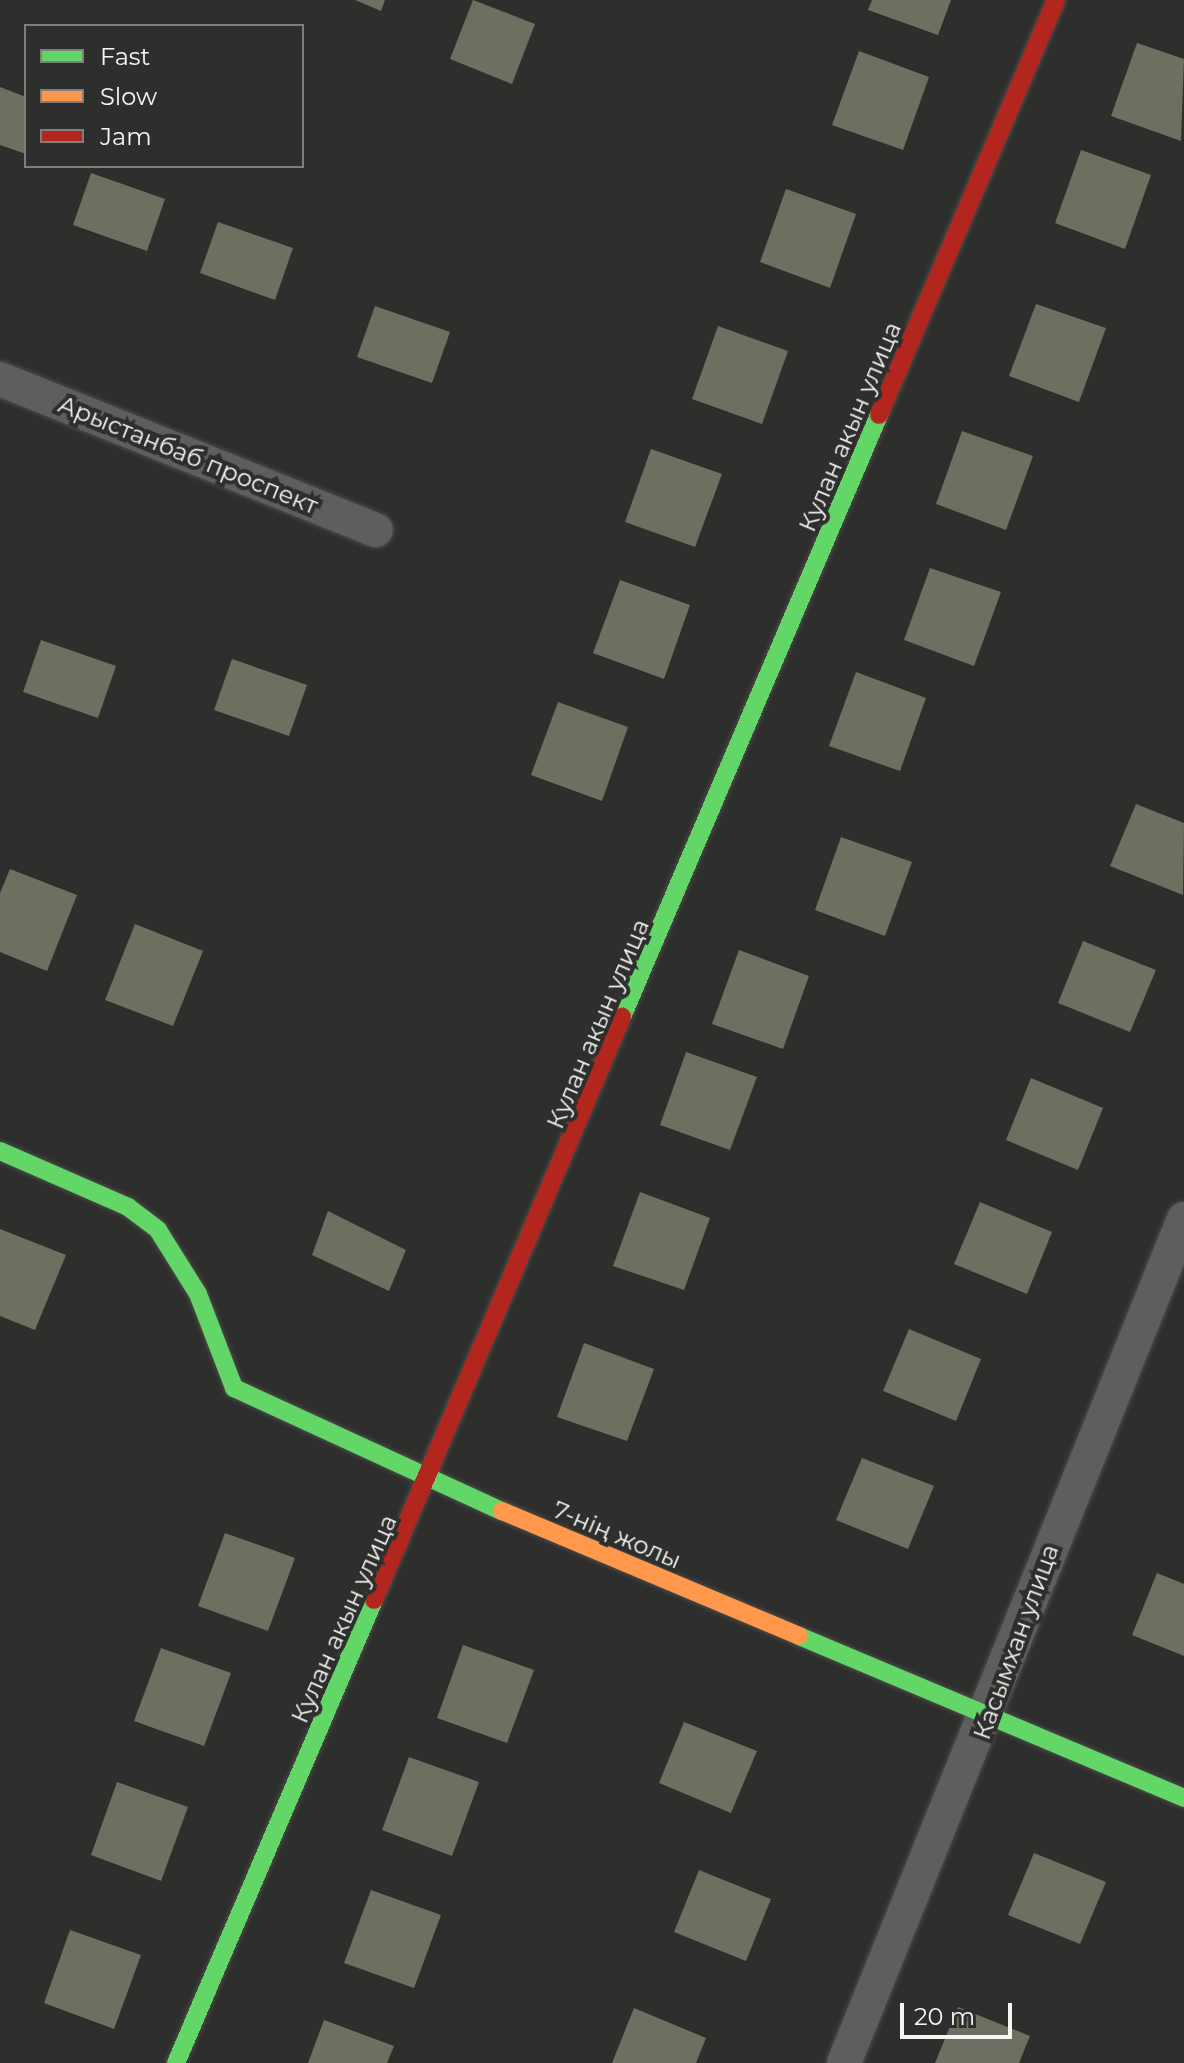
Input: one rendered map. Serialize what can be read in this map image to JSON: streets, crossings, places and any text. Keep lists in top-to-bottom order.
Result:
{
  "streets": {
    "street": [
      "Кулан акын улица",
      "Арыстанбаб проспект",
      "7-нің жолы",
      "Касымхан улица"
    ]
  },
  "crossings": [
    ["Кулан акын улица", "7-нің жолы"],
    ["7-нің жолы", "Касымхан улица"]
  ],
  "legend": ["Fast", "Slow", "Jam"],
  "scale_bar": "20 m"
}
